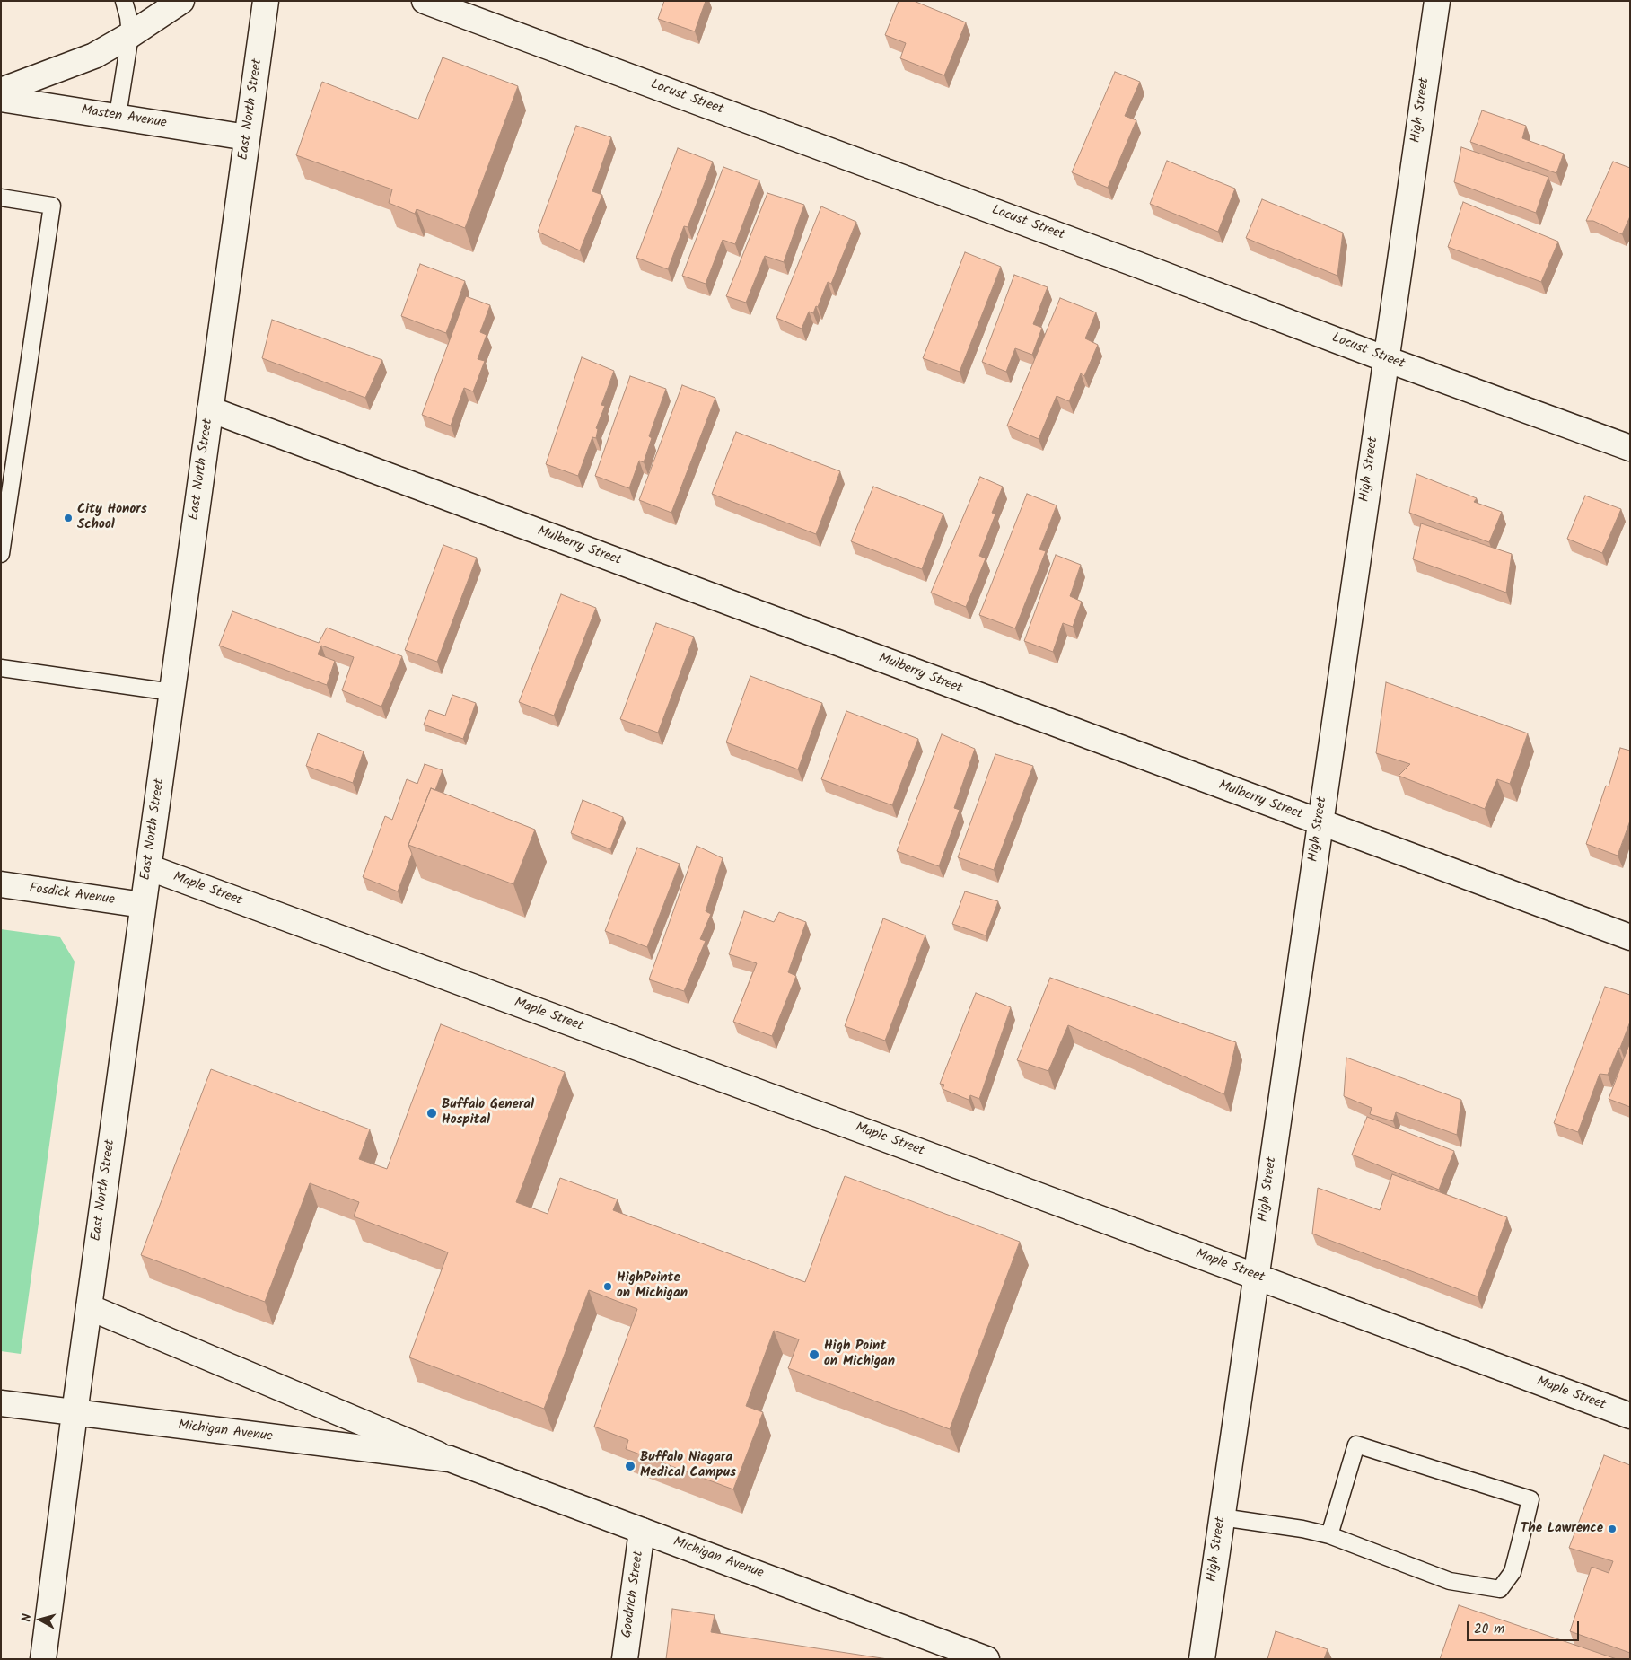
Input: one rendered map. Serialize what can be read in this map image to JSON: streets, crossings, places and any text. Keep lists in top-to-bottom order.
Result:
{
  "streets": {
    "street": [
      "Locust Street",
      "East North Street",
      "High Street",
      "Masten Avenue",
      "Mulberry Street",
      "Maple Street",
      "Fosdick Avenue",
      "Michigan Avenue",
      "Goodrich Street"
    ]
  },
  "crossings": [
    ["Locust Street", "High Street"],
    ["East North Street", "Masten Avenue"],
    ["East North Street", "Mulberry Street"],
    ["East North Street", "Maple Street"],
    ["East North Street", "Fosdick Avenue"],
    ["East North Street", "Michigan Avenue"],
    ["High Street", "Mulberry Street"],
    ["High Street", "Maple Street"],
    ["Michigan Avenue", "Goodrich Street"]
  ],
  "places": [
    "City Honors School",
    "Buffalo General Hospital",
    "HighPointe on Michigan",
    "High Point on Michigan",
    "Buffalo Niagara Medical Campus",
    "The Lawrence"
  ],
  "scale_bar": "20 m",
  "north": "left"
}
